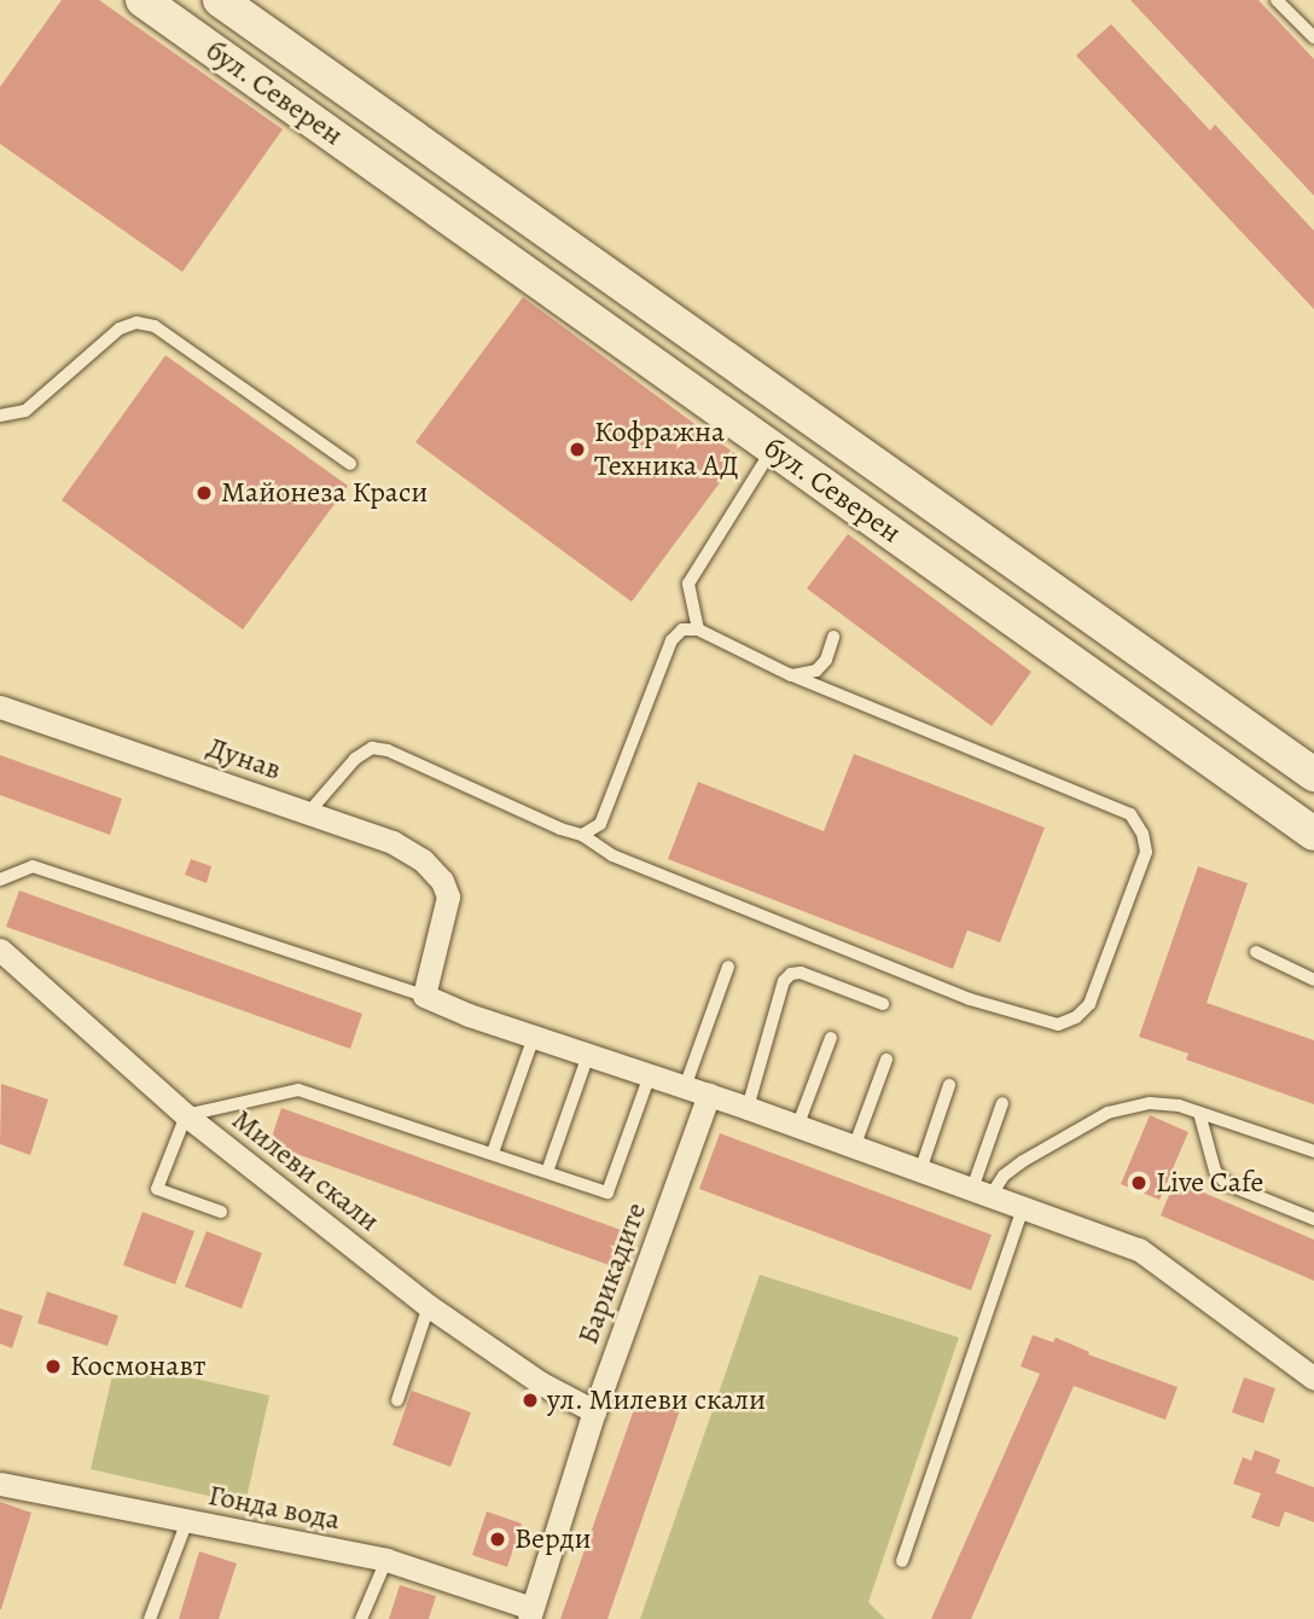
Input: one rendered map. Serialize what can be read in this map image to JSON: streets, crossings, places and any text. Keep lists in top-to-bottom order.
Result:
{
  "streets": {
    "main road": ["бул. Северен"],
    "street": [
      "Дунав",
      "Милеви скали",
      "Барикадите",
      "Гонда вода"
    ]
  },
  "crossings": [
    ["Милеви скали", "Барикадите"],
    ["Барикадите", "Гонда вода"]
  ],
  "places": [
    "Кофражна Техника АД",
    "Майонеза Краси",
    "Live Cafe",
    "Космонавт",
    "ул. Милеви скали",
    "Верди"
  ]
}
